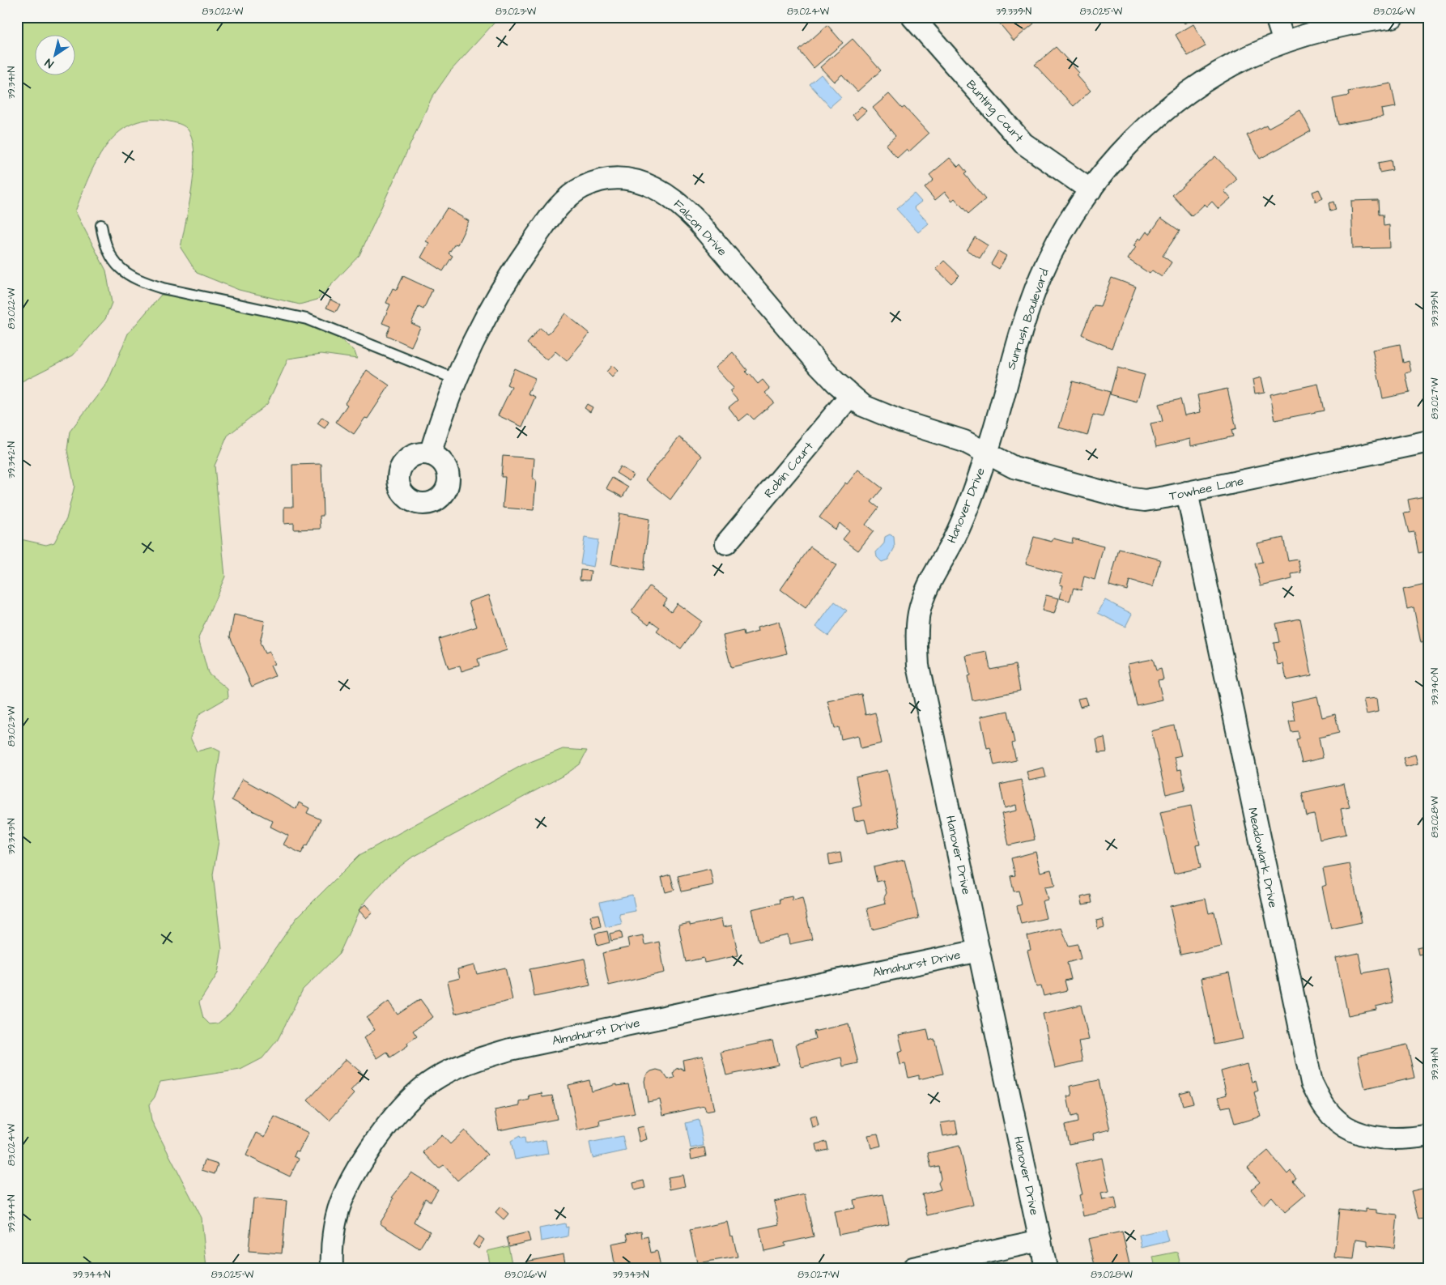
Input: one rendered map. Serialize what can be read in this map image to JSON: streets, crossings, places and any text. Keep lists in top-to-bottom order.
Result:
{
  "streets": {
    "street": [
      "Bunting Court",
      "Falcon Drive",
      "Sunrush Boulevard",
      "Robin Court",
      "Towhee Lane",
      "Hanover Drive",
      "Meadowlark Drive",
      "Almahurst Drive"
    ]
  },
  "crossings": [
    ["Bunting Court", "Sunrush Boulevard"],
    ["Falcon Drive", "Sunrush Boulevard"],
    ["Falcon Drive", "Robin Court"],
    ["Falcon Drive", "Towhee Lane"],
    ["Falcon Drive", "Hanover Drive"],
    ["Sunrush Boulevard", "Towhee Lane"],
    ["Sunrush Boulevard", "Hanover Drive"],
    ["Towhee Lane", "Hanover Drive"],
    ["Towhee Lane", "Meadowlark Drive"],
    ["Hanover Drive", "Almahurst Drive"]
  ],
  "north": "bottom left",
  "coordinates": [
    "83.022°W",
    "83.023°W",
    "83.024°W",
    "39.339°N",
    "83.025°W",
    "83.026°W",
    "39.341°N",
    "83.027°W",
    "39.342°N",
    "39.340°N",
    "83.028°W",
    "39.343°N",
    "39.344°N"
  ]
}
